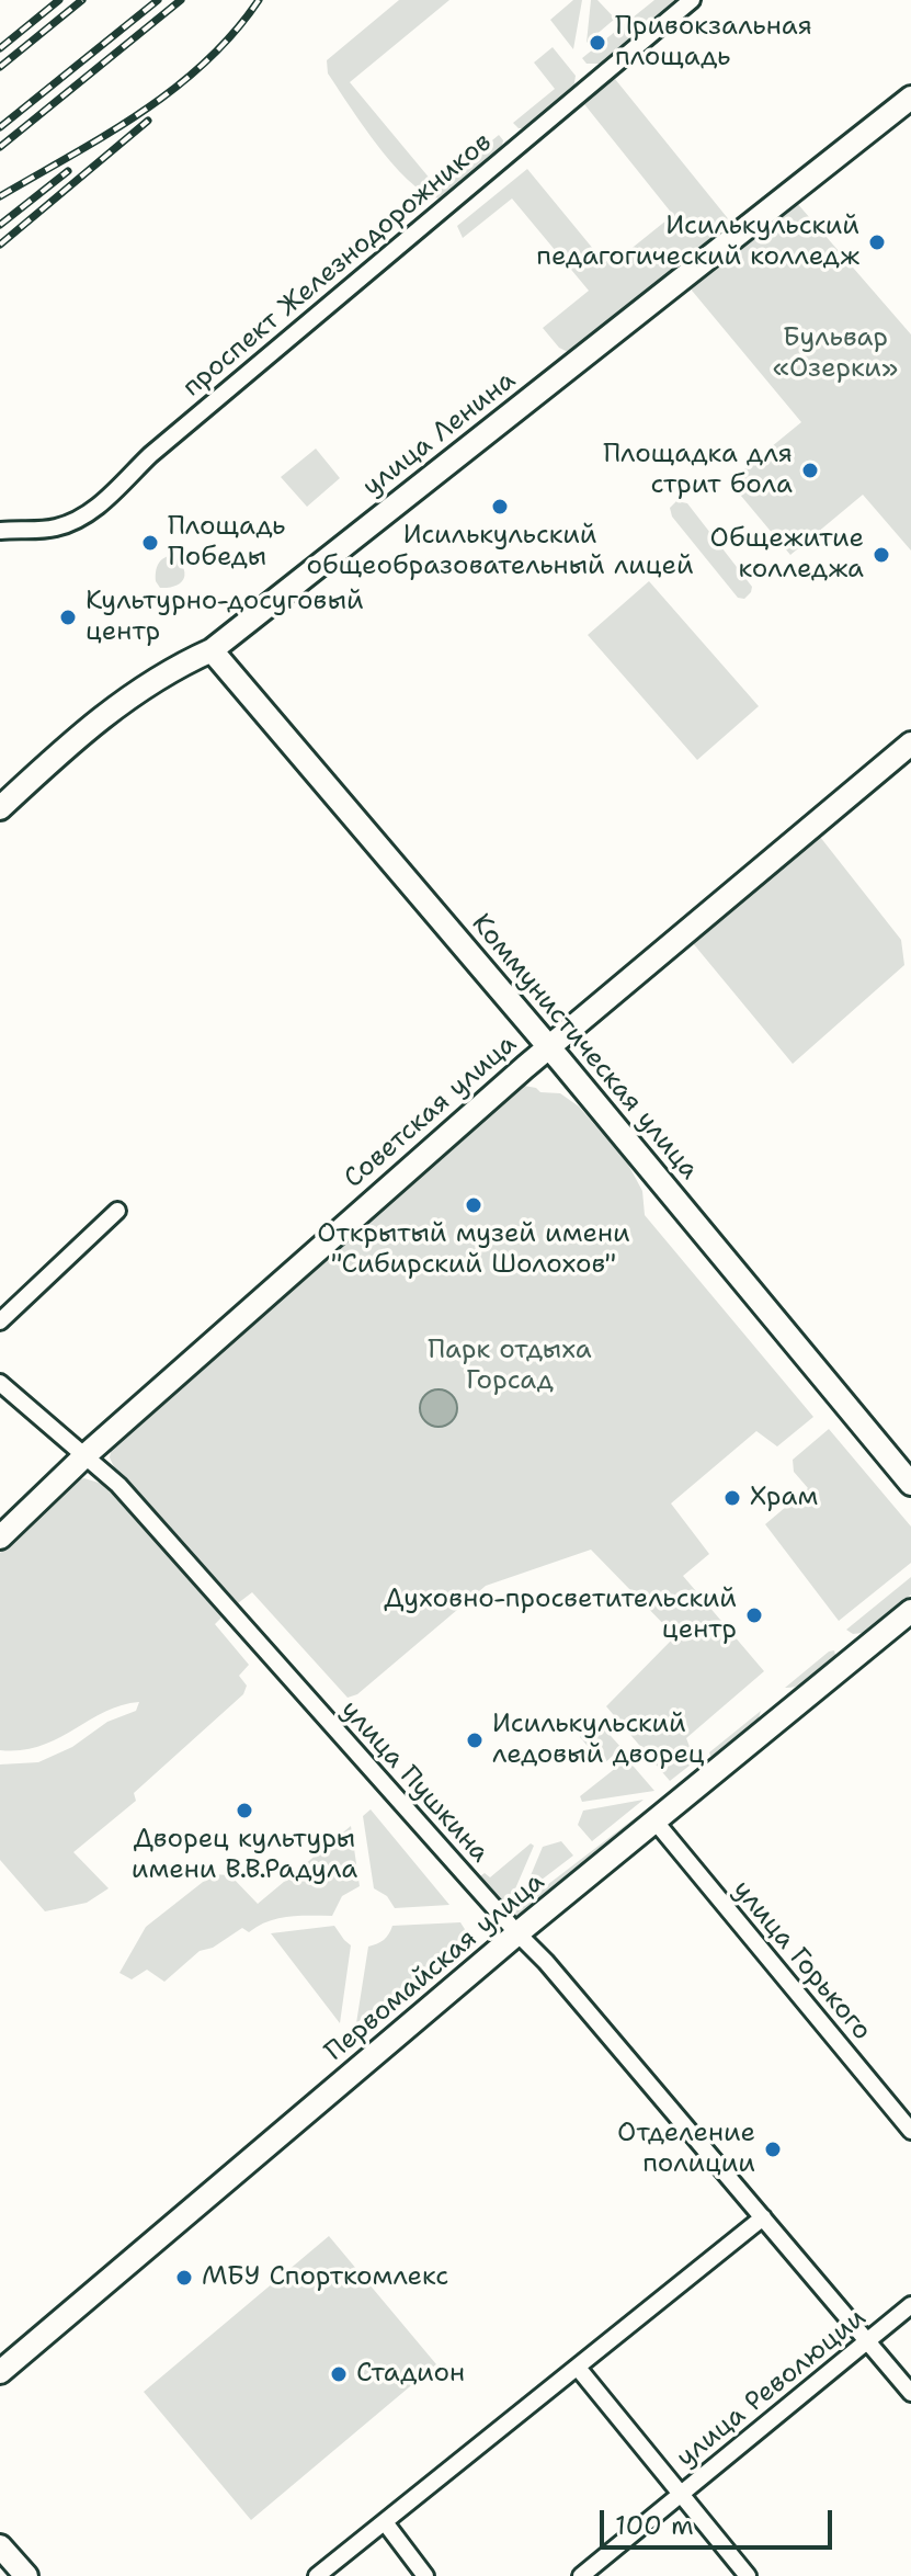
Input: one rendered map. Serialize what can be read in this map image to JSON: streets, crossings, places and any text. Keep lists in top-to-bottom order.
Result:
{
  "streets": {
    "street": [
      "проспект Железнодорожников",
      "улица Ленина",
      "Коммунистическая улица",
      "Советская улица",
      "улица Пушкина",
      "улица Горького",
      "Первомайская улица",
      "улица Революции"
    ]
  },
  "crossings": [
    ["улица Ленина", "Коммунистическая улица"],
    ["Коммунистическая улица", "Советская улица"],
    ["Советская улица", "улица Пушкина"],
    ["улица Пушкина", "Первомайская улица"],
    ["улица Пушкина", "улица Революции"],
    ["улица Горького", "Первомайская улица"]
  ],
  "parks": ["Бульвар «Озерки»", "Парк отдыха Горсад"],
  "places": [
    "Привокзальная площадь",
    "Исилькульский педагогический колледж",
    "Площадка для стрит бола",
    "Исилькульский общеобразовательный лицей",
    "Площадь Победы",
    "Общежитие колледжа",
    "Культурно-досуговый центр",
    "Открытый музей имени \"Сибирский Шолохов\"",
    "Храм",
    "Духовно-просветительский центр",
    "Исилькульский ледовый дворец",
    "Дворец культуры имени В.В.Радула",
    "Отделение полиции",
    "МБУ Спорткомлекс",
    "Стадион"
  ],
  "scale_bar": "100 m"
}
